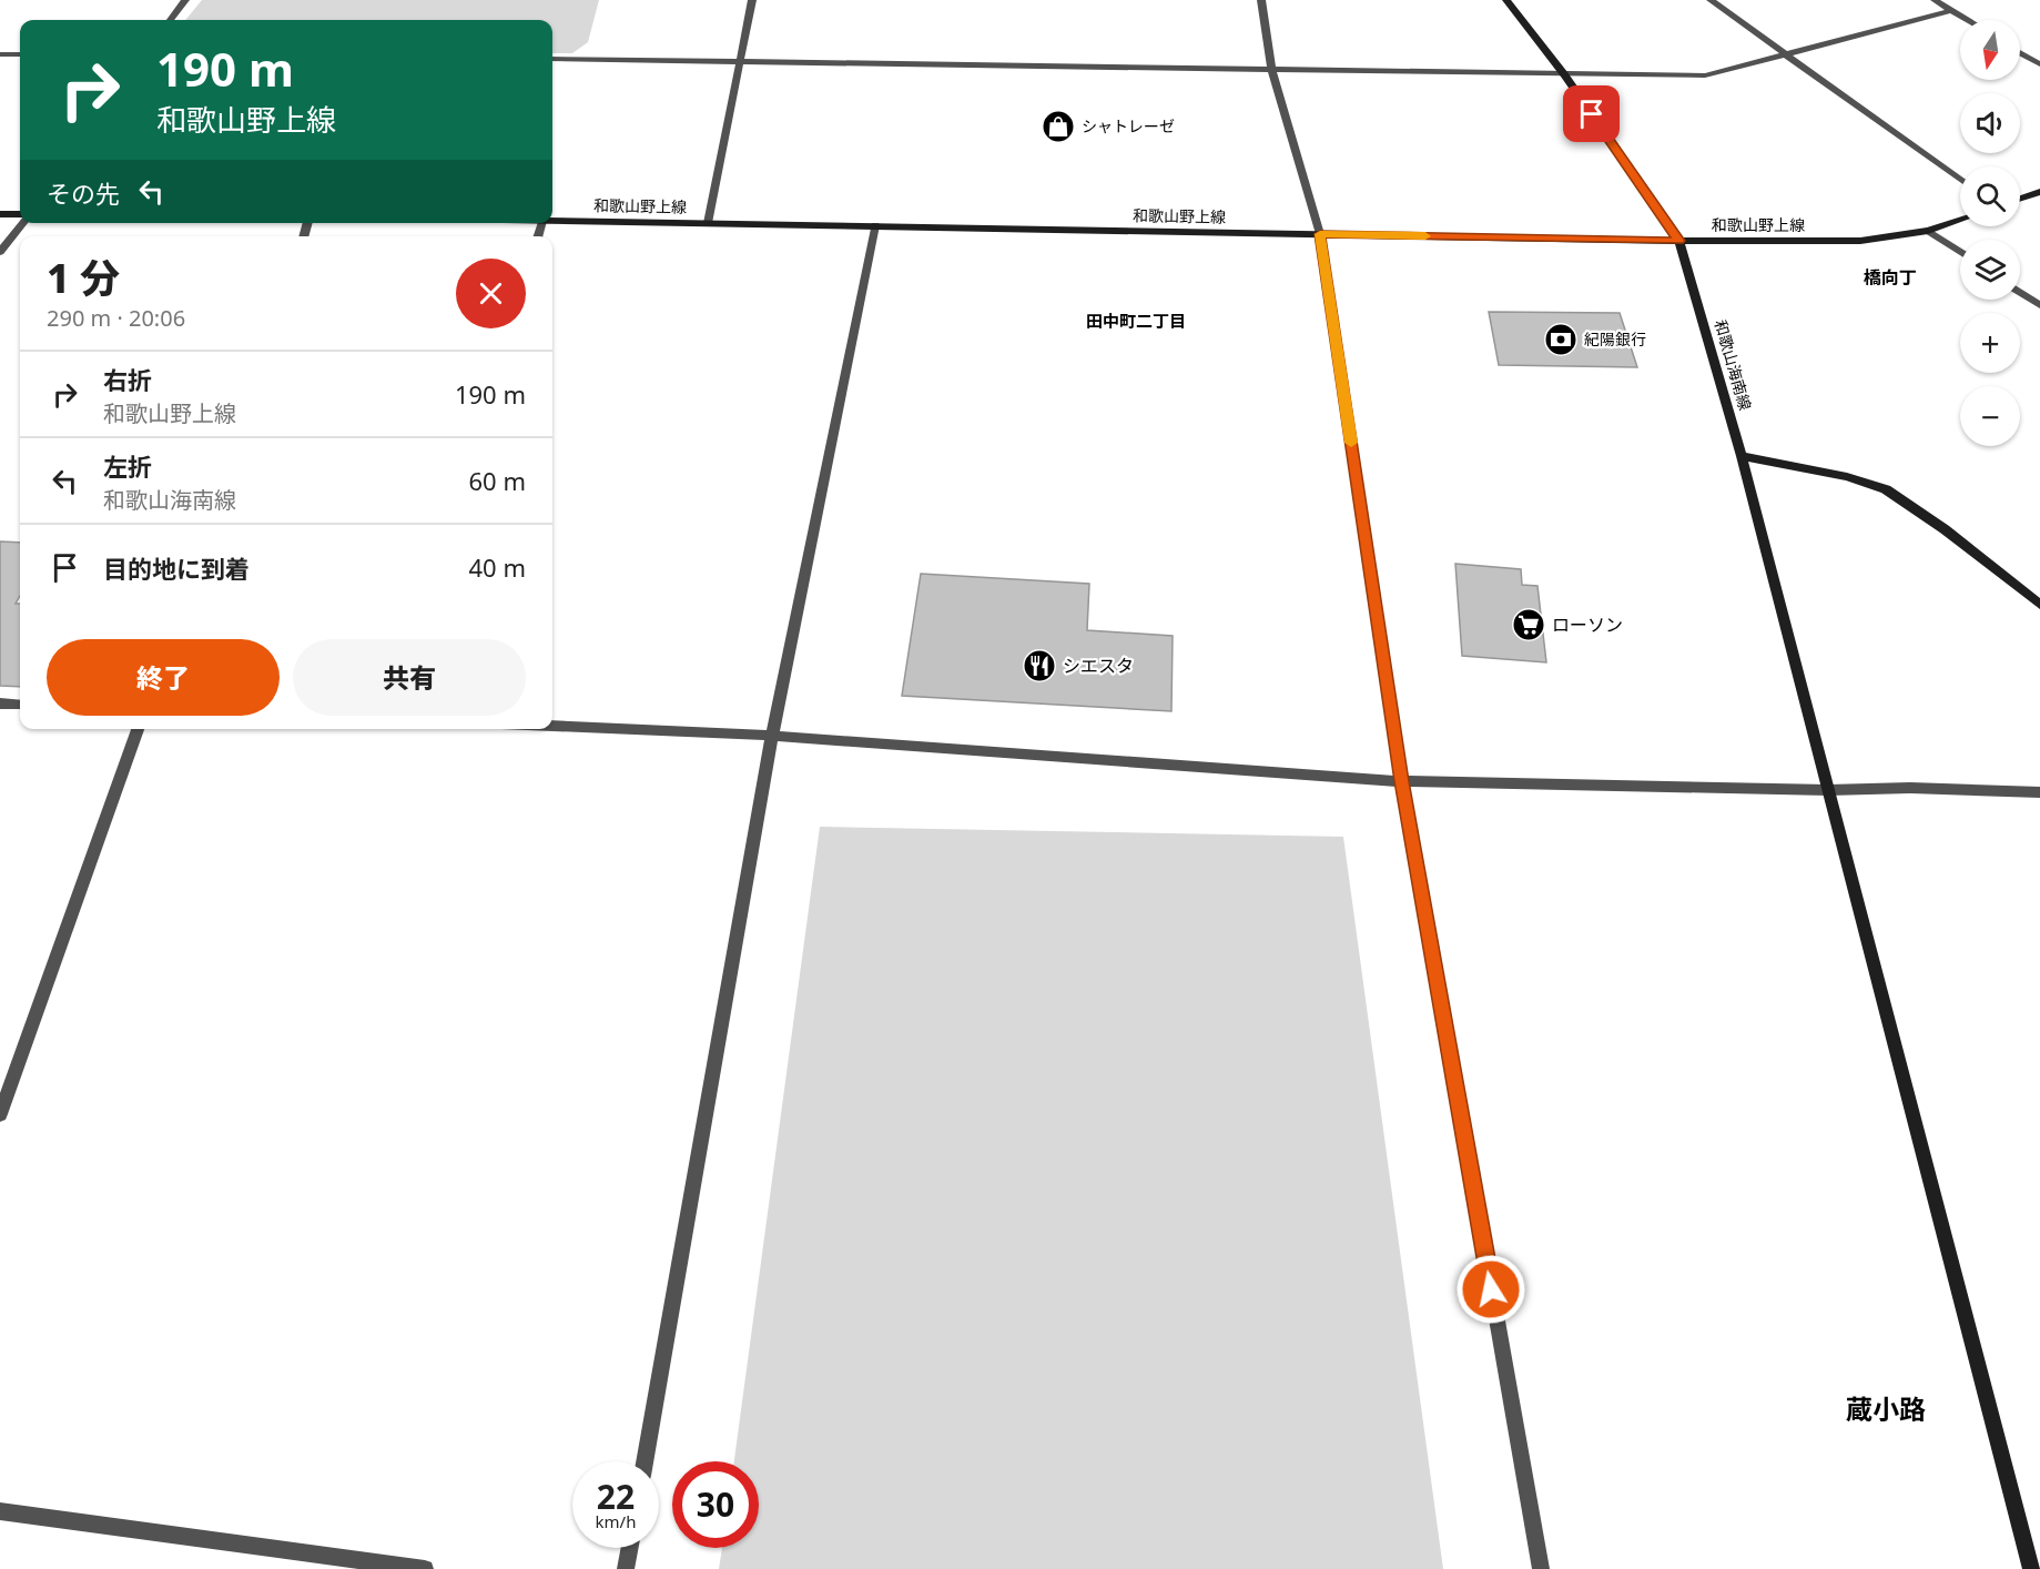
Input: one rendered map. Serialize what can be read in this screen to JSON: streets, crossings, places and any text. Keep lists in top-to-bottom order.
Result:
{
  "streets": {
    "main road": ["和歌山野上線", "和歌山海南線"]
  },
  "crossings": [
    ["和歌山野上線", "和歌山海南線"]
  ],
  "districts": ["橋向丁", "田中町二丁目", "蔵小路"],
  "places": {
    "shop": ["シャトレーゼ"],
    "bank": ["紀陽銀行"],
    "supermarket": ["ローソン"],
    "restaurant": ["シエスタ"]
  },
  "north": "bottom",
  "page": {
    "map_buttons": ["+", "−"],
    "turn": ["190 m", "和歌山野上線"],
    "then": "その先",
    "heading": ["1 分", "290 m · 20:06"],
    "list": [
      {
        "name": "右折",
        "note": "和歌山野上線",
        "value": "190 m"
      },
      {
        "name": "左折",
        "note": "和歌山海南線",
        "value": "60 m"
      },
      {
        "name": "目的地に到着",
        "value": "40 m"
      }
    ],
    "buttons": ["終了", "共有"],
    "speed": "22 km/h",
    "limit": "30"
  }
}
